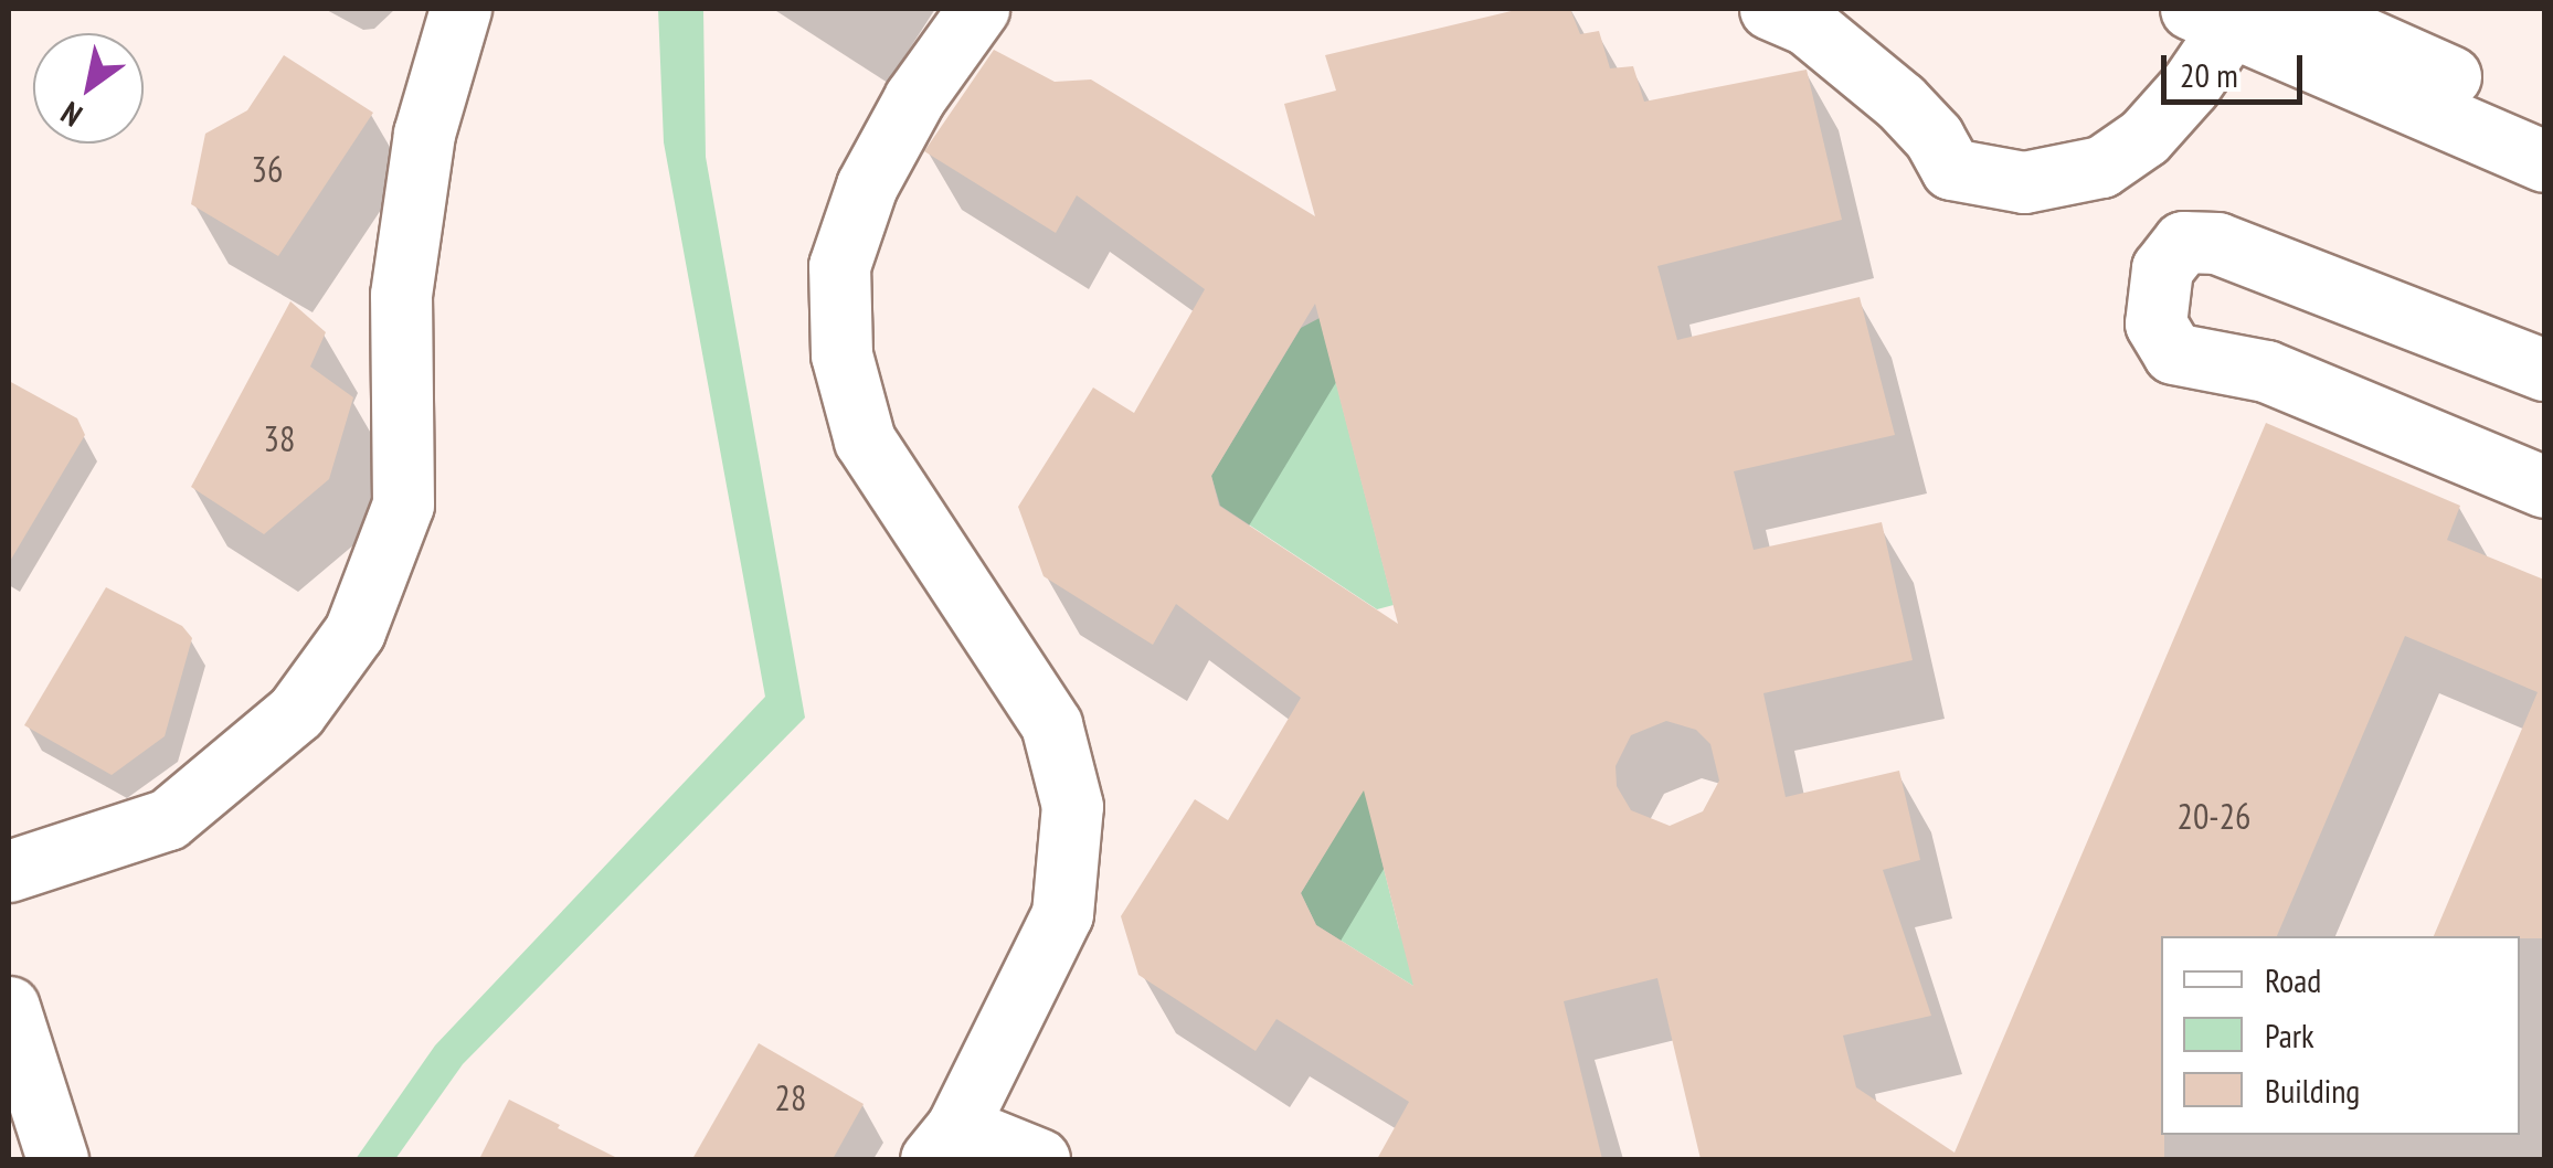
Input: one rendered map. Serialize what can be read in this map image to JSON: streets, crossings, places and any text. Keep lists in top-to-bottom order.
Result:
{
  "house_numbers": [
    "36",
    "38",
    "20-26",
    "28"
  ],
  "legend": ["Road", "Park", "Building"],
  "scale_bar": "20 m",
  "north": "bottom left"
}
